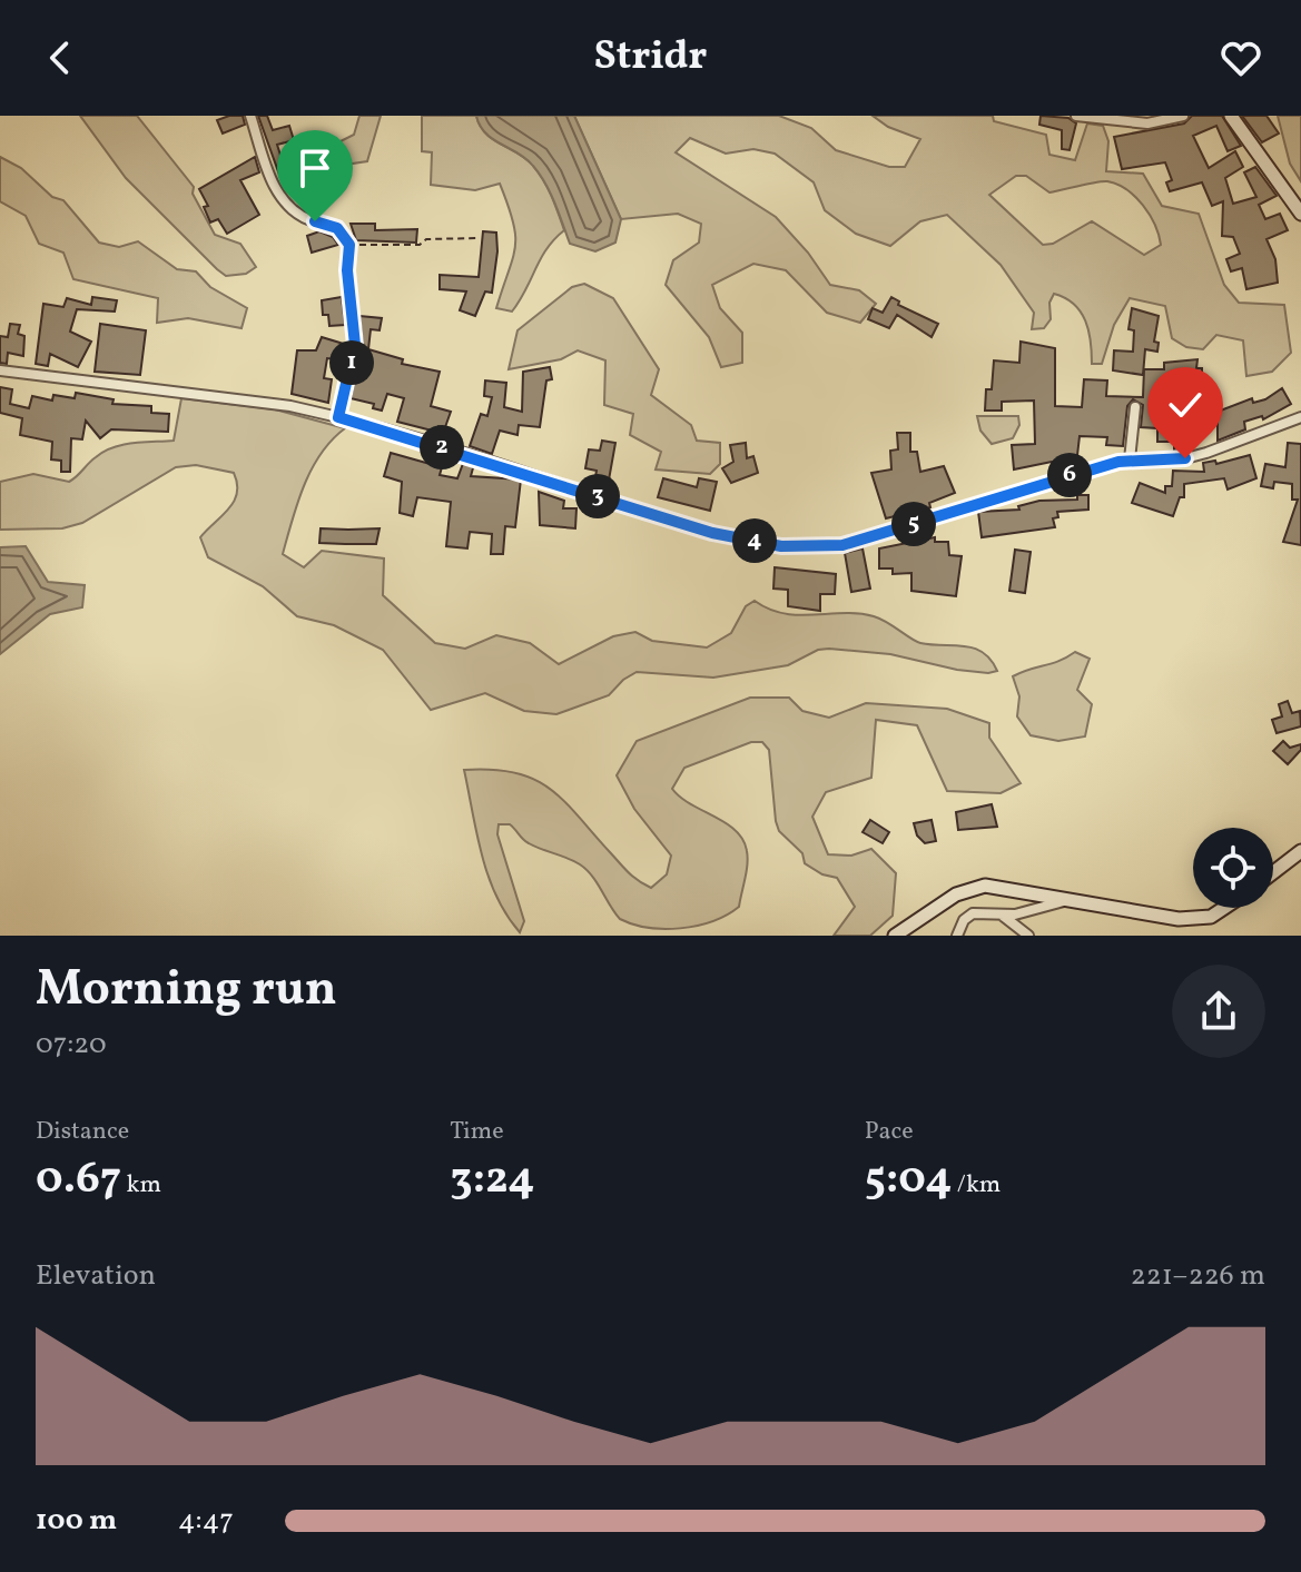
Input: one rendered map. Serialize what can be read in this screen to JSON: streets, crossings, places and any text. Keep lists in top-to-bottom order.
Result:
{
  "page": {
    "header": "Stridr",
    "pins": [
      "1",
      "2",
      "6",
      "3",
      "5",
      "4"
    ],
    "heading": ["Morning run", "07:20"],
    "stats": [
      ["Distance", "0.67 km"],
      ["Time", "3:24"],
      ["Pace", "5:04 /km"]
    ],
    "chart": ["Elevation", "221–226 m"],
    "list": [
      {
        "name": "100 m",
        "note": "4:47"
      }
    ]
  }
}
